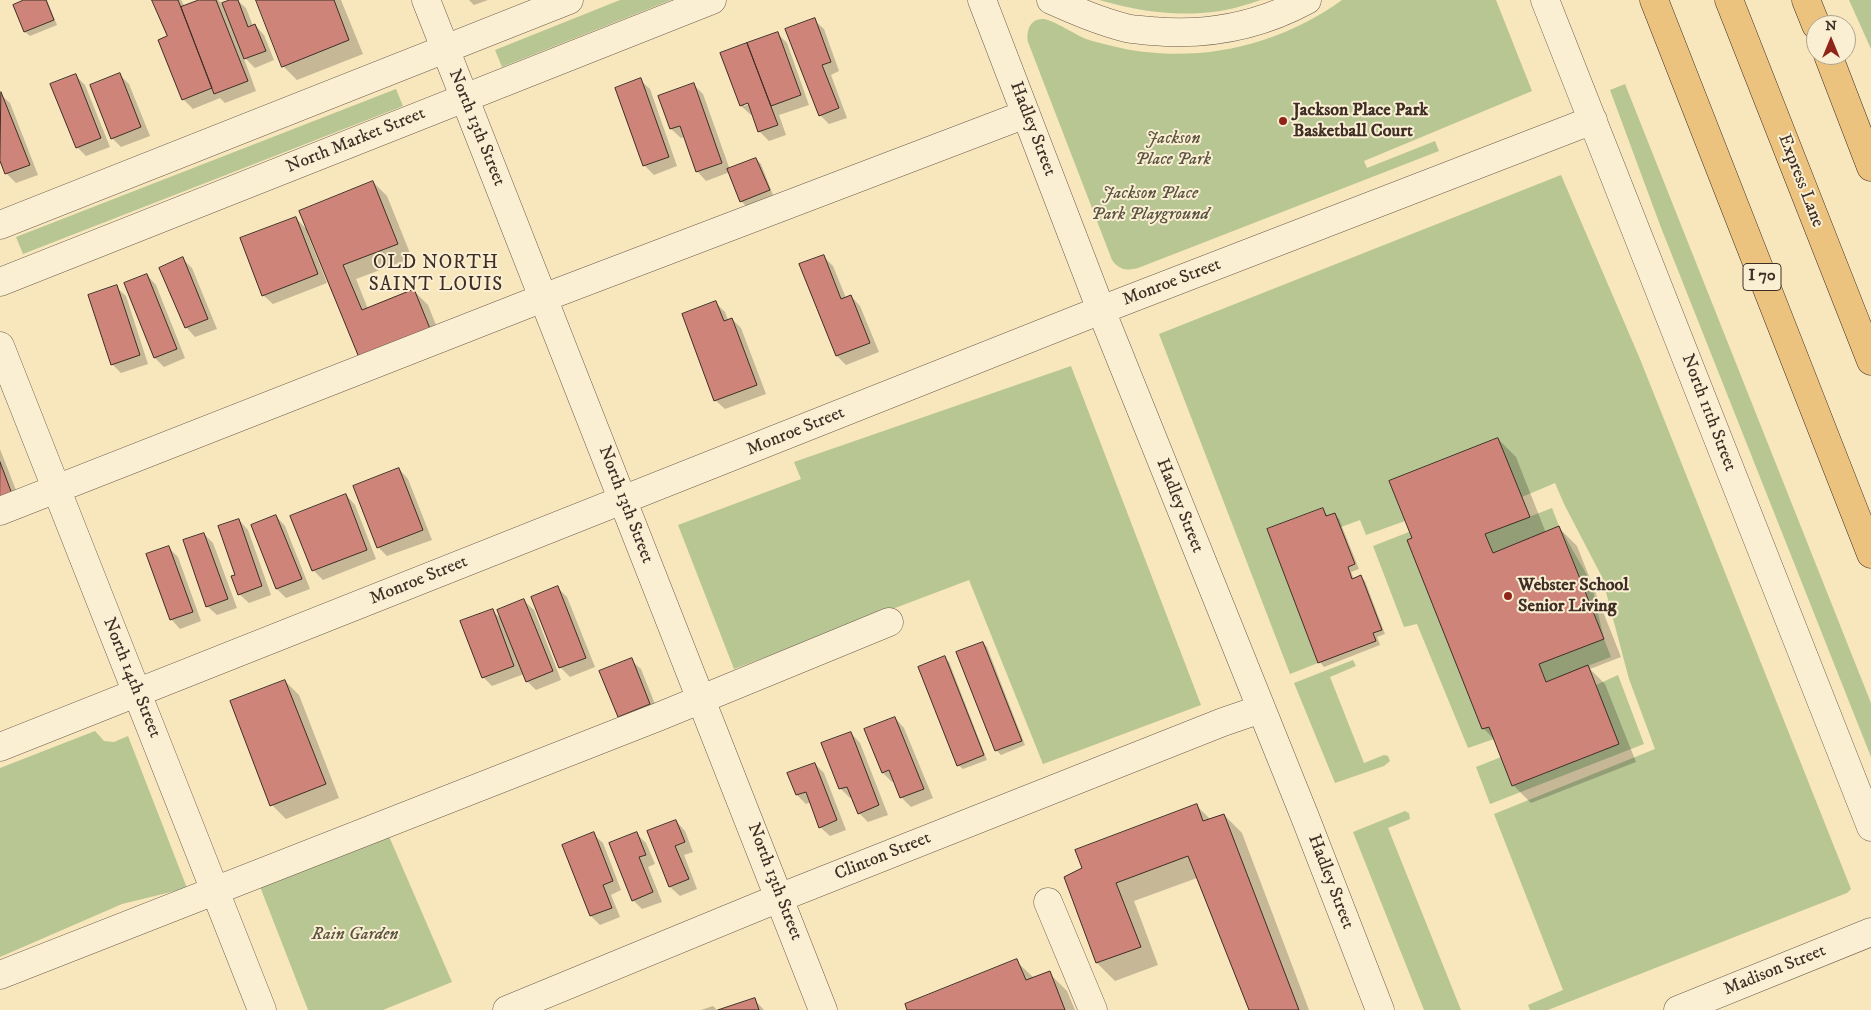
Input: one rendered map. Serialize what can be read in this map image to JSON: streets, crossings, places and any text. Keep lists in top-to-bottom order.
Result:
{
  "streets": {
    "highway": ["Express Lane", "I 70"],
    "street": [
      "North 13th Street",
      "Hadley Street",
      "North Market Street",
      "Monroe Street",
      "North 11th Street",
      "North 14th Street",
      "Clinton Street",
      "Madison Street"
    ]
  },
  "crossings": [
    ["North 13th Street", "North Market Street"],
    ["North 13th Street", "Monroe Street"],
    ["North 13th Street", "Clinton Street"],
    ["Hadley Street", "Monroe Street"],
    ["Hadley Street", "Clinton Street"],
    ["Monroe Street", "North 11th Street"],
    ["Monroe Street", "North 14th Street"]
  ],
  "districts": ["OLD NORTH SAINT LOUIS"],
  "parks": ["Jackson Place Park", "Jackson Place Park Playground", "Rain Garden"],
  "places": ["Jackson Place Park Basketball Court", "Webster School Senior Living"],
  "north": "top"
}
